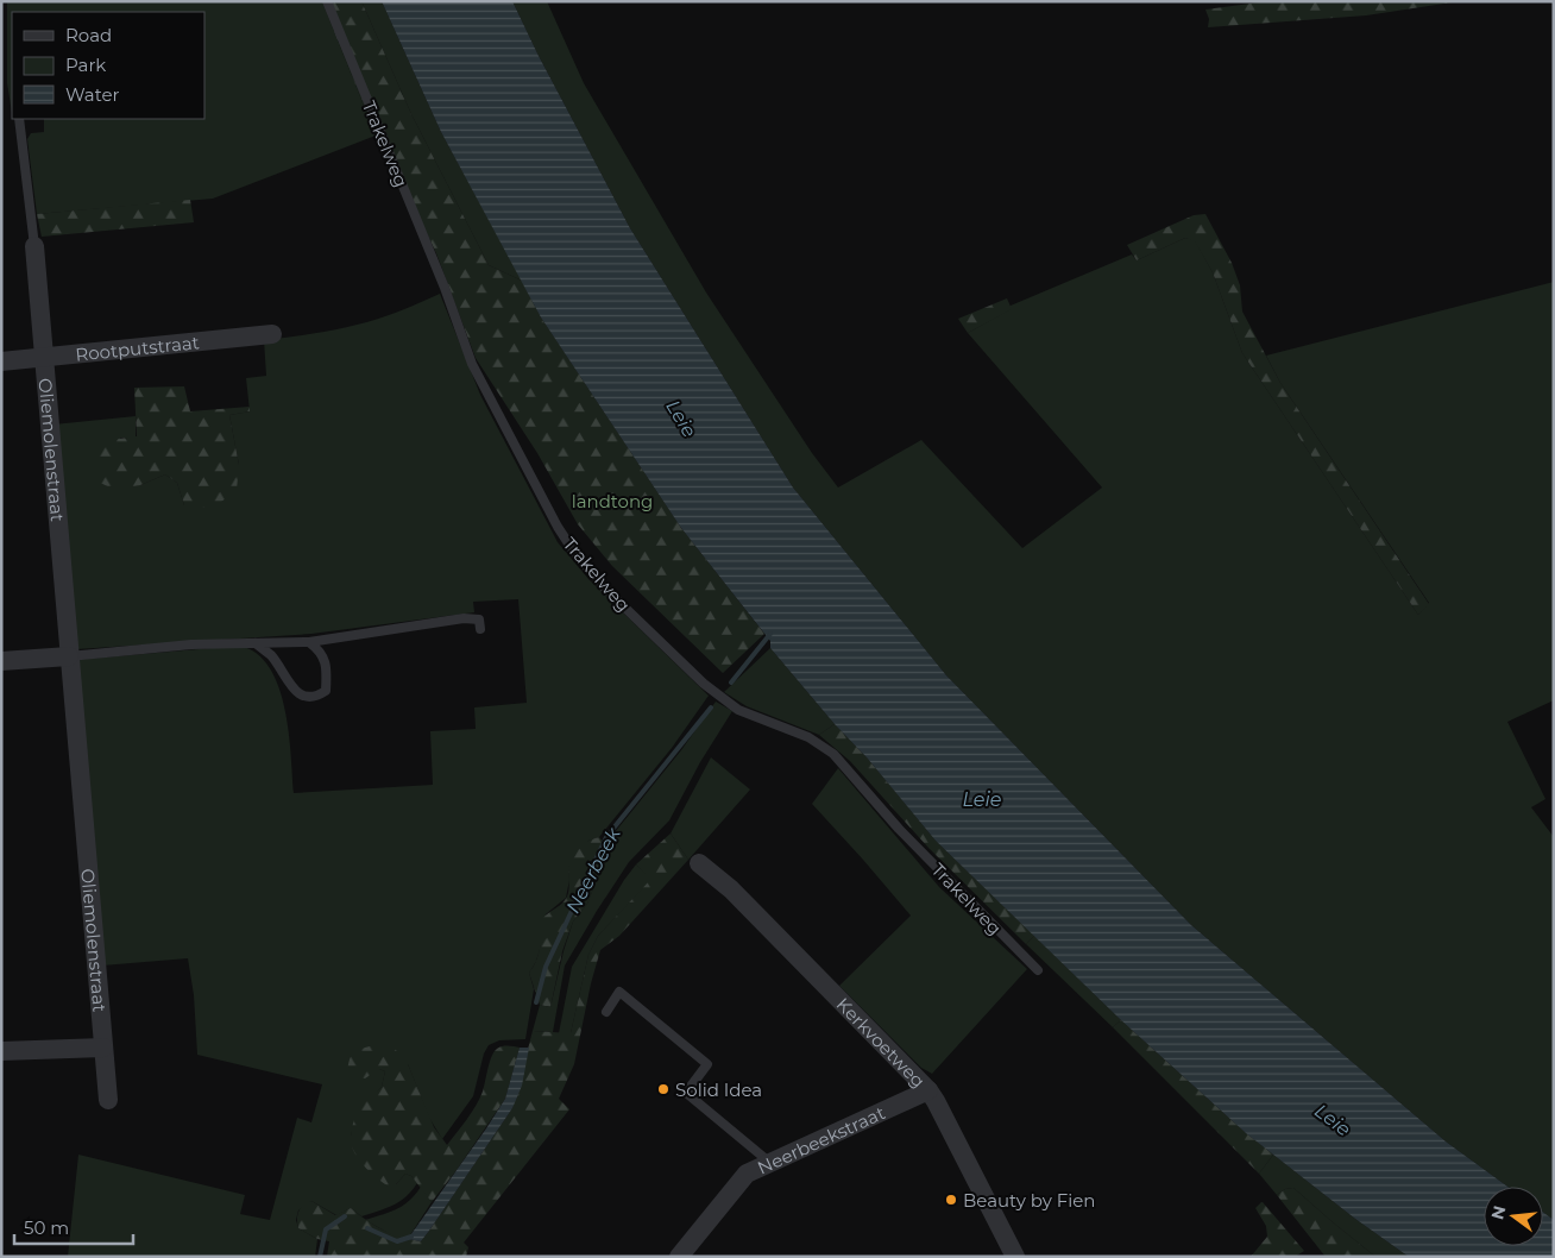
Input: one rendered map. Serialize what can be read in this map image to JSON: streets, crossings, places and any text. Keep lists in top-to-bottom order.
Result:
{
  "streets": {
    "street": [
      "Rootputstraat",
      "Oliemolenstraat",
      "Kerkvoetweg",
      "Neerbeekstraat"
    ],
    "lane": ["Trakelweg"]
  },
  "crossings": [
    ["Rootputstraat", "Oliemolenstraat"],
    ["Kerkvoetweg", "Neerbeekstraat"]
  ],
  "water": ["Leie", "Neerbeek"],
  "parks": ["landtong"],
  "places": ["Solid Idea", "Beauty by Fien"],
  "legend": ["Road", "Park", "Water"],
  "scale_bar": "50 m",
  "north": "left"
}
